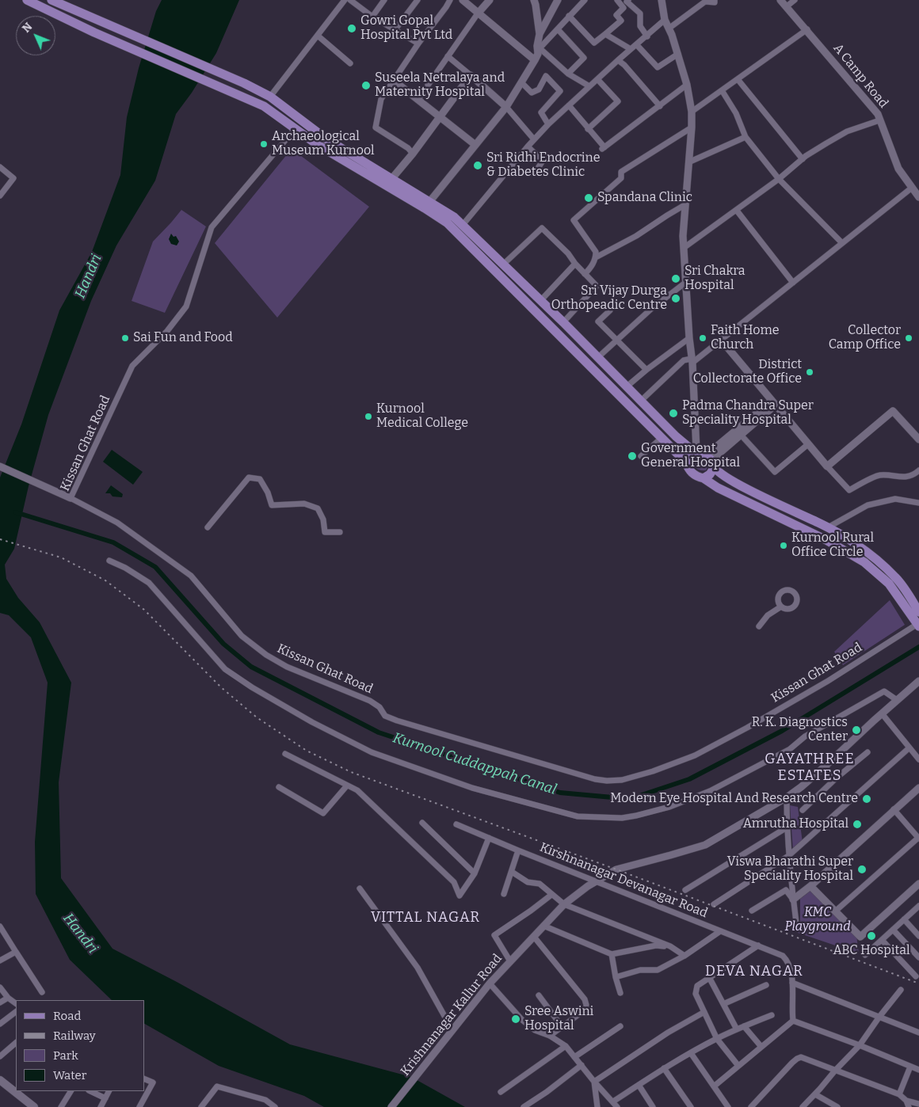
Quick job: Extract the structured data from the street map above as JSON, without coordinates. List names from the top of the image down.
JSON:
{
  "streets": {
    "street": [
      "A Camp Road",
      "Kissan Ghat Road",
      "Kirshnanagar Devanagar Road",
      "Krishnanagar Kallur Road"
    ]
  },
  "crossings": [
    ["Kirshnanagar Devanagar Road", "Krishnanagar Kallur Road"]
  ],
  "districts": ["GAYATHREE ESTATES", "VITTAL NAGAR", "DEVA NAGAR"],
  "water": ["Handri", "Kurnool Cuddappah Canal"],
  "parks": ["KMC Playground"],
  "places": [
    "Gowri Gopal Hospital Pvt Ltd",
    "Suseela Netralaya and Maternity Hospital",
    "Archaeological Museum Kurnool",
    "Sri Ridhi Endocrine & Diabetes Clinic",
    "Spandana Clinic",
    "Sri Chakra Hospital",
    "Sri Vijay Durga Orthopeadic Centre",
    "Sai Fun and Food",
    "Faith Home Church",
    "Collector Camp Office",
    "District Collectorate Office",
    "Padma Chandra Super Speciality Hospital",
    "Kurnool Medical College",
    "Government General Hospital",
    "Kurnool Rural Office Circle",
    "R. K. Diagnostics Center",
    "Modern Eye Hospital And Research Centre",
    "Amrutha Hospital",
    "Viswa Bharathi Super Speciality Hospital",
    "ABC Hospital",
    "Sree Aswini Hospital"
  ],
  "legend": [
    "Road",
    "Railway",
    "Park",
    "Water"
  ],
  "north": "top left"
}
